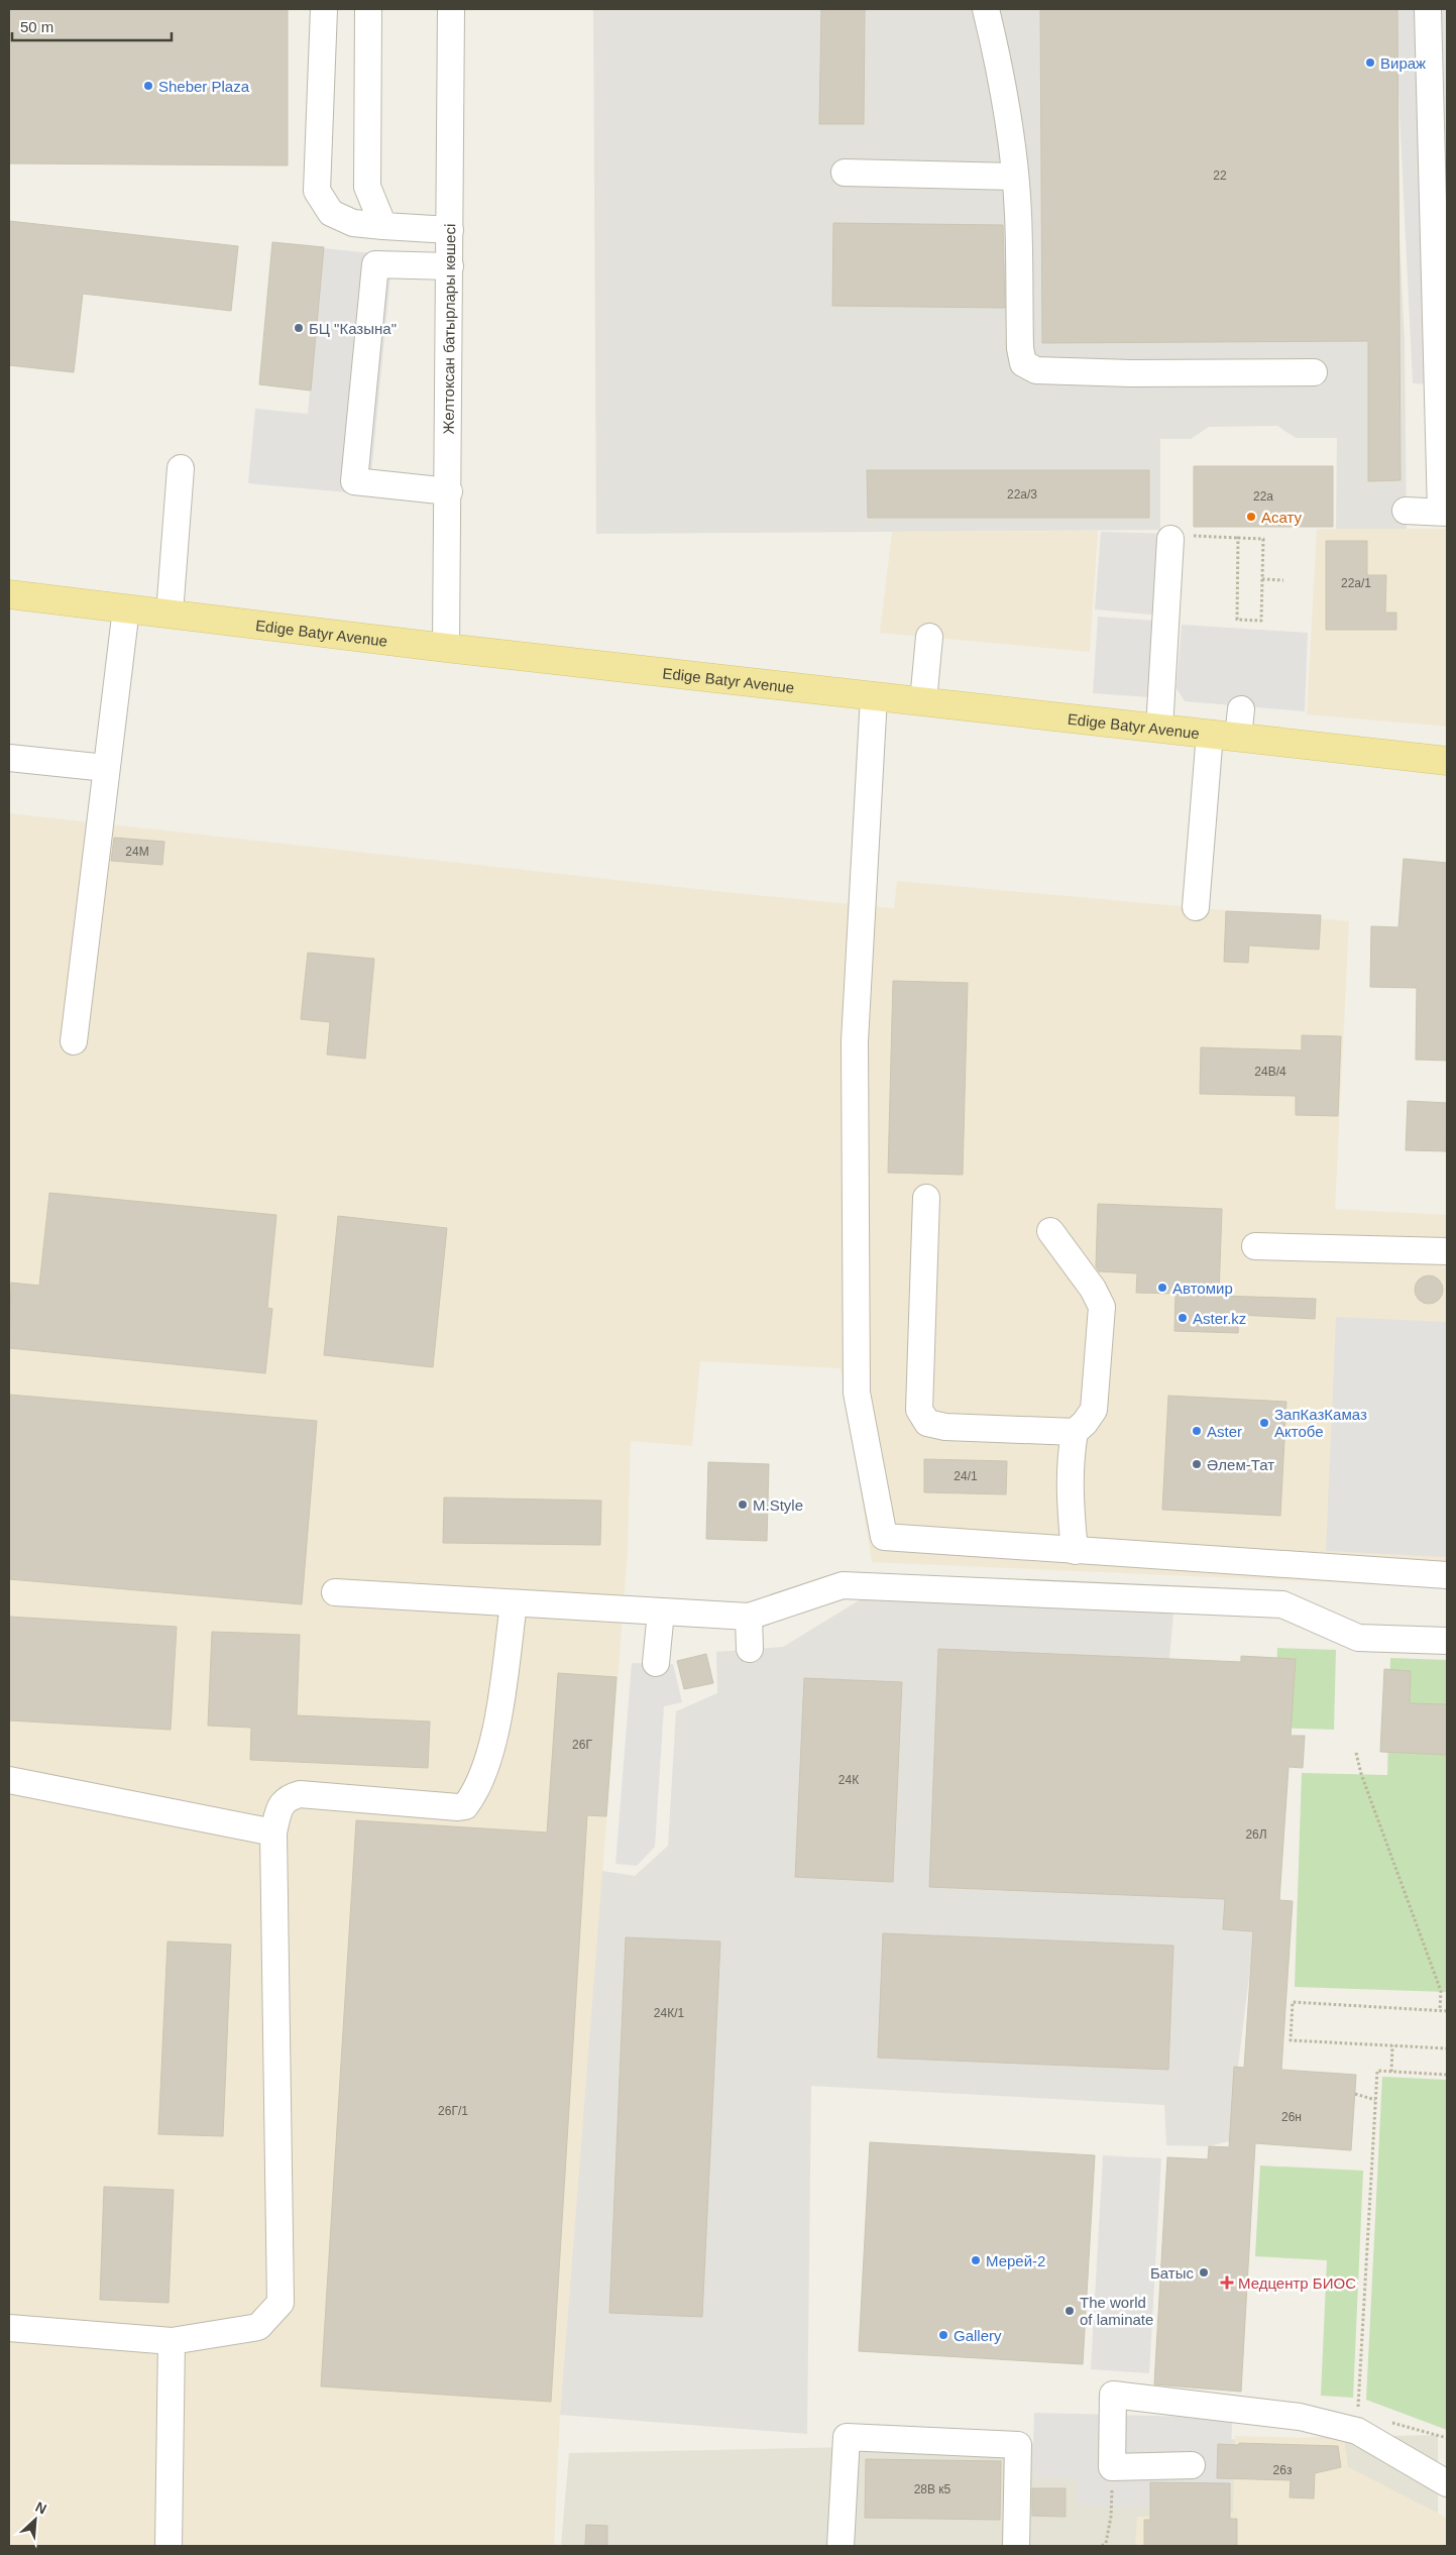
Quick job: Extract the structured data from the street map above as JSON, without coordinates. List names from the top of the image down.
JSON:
{
  "streets": {
    "main road": ["Edige Batyr Avenue"],
    "street": ["Желтоксан батырлары көшесі"]
  },
  "crossings": [
    ["Желтоксан батырлары көшесі", "Edige Batyr Avenue"]
  ],
  "places": {
    "other": [
      "Вираж",
      "Sheber Plaza",
      "БЦ \"Казына\"",
      "Асату",
      "Автомир",
      "Aster.kz",
      "ЗапКазКамаз Актобе",
      "Aster",
      "Әлем-Тат",
      "M.Style",
      "Мерей-2",
      "Батыс",
      "The world of laminate",
      "Gallery"
    ],
    "health": ["Медцентр БИОС"]
  },
  "house_numbers": [
    "22",
    "22а/3",
    "22а",
    "22а/1",
    "24М",
    "24В/4",
    "24/1",
    "26Г",
    "24К",
    "26Л",
    "24К/1",
    "26Г/1",
    "26н",
    "26з",
    "28В к5"
  ],
  "scale_bar": "50 m",
  "north": "top right"
}
